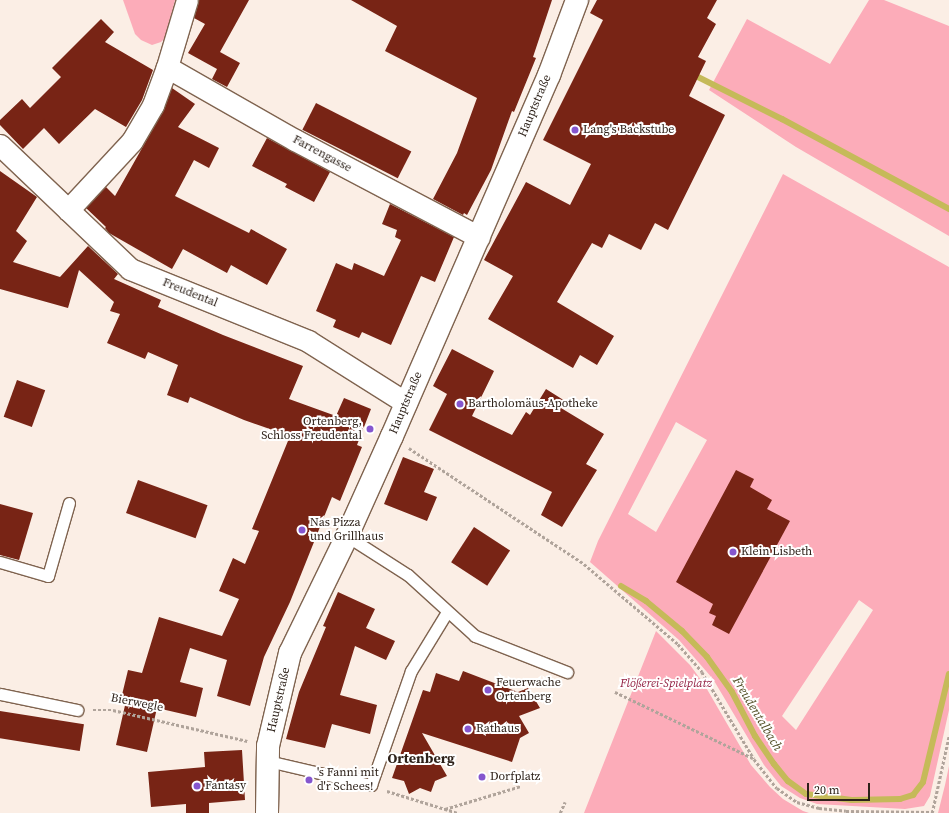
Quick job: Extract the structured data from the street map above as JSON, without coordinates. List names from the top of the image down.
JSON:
{
  "streets": {
    "street": ["Hauptstraße", "Farrengasse", "Freudental"],
    "path": ["Bierwegle"]
  },
  "crossings": [
    ["Hauptstraße", "Farrengasse"],
    ["Hauptstraße", "Freudental"],
    ["Hauptstraße", "Bierwegle"]
  ],
  "districts": ["Ortenberg"],
  "water": ["Freudentalbach"],
  "parks": ["Flößerei-Spielplatz"],
  "places": [
    "Lang's Backstube",
    "Bartholomäus-Apotheke",
    "Ortenberg, Schloss Freudental",
    "Nas Pizza und Grillhaus",
    "Klein Lisbeth",
    "Feuerwache Ortenberg",
    "Rathaus",
    "Dorfplatz",
    "'s Fanni mit d'r Schees!",
    "Fantasy"
  ],
  "scale_bar": "20 m"
}
